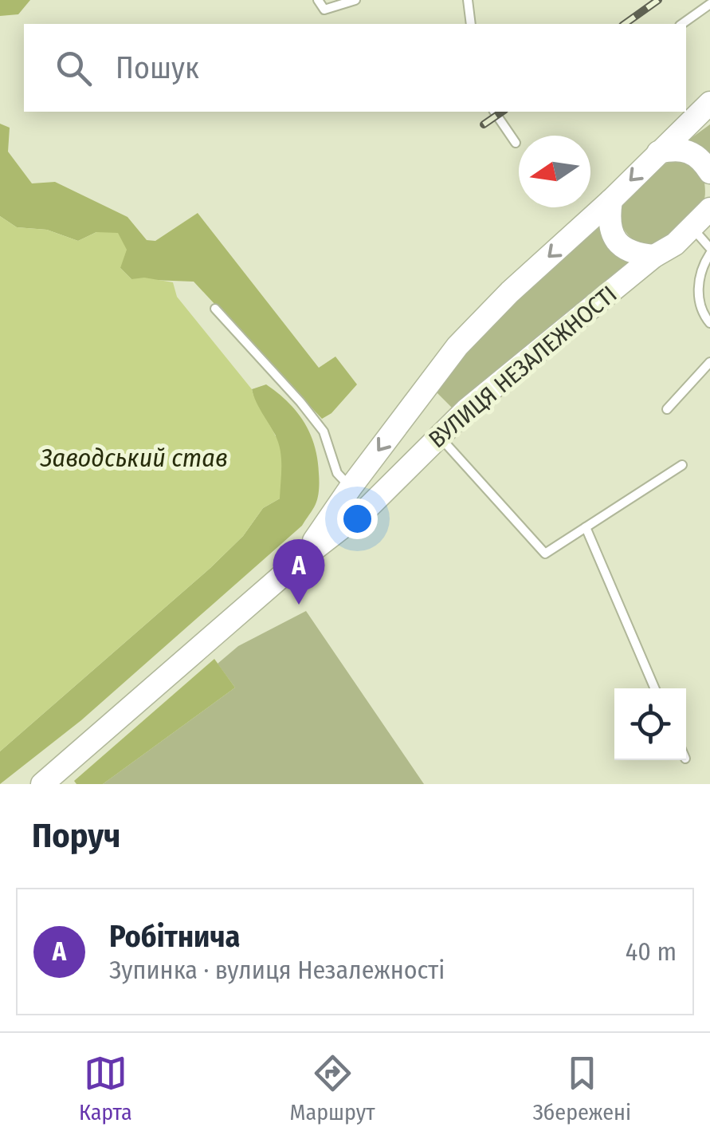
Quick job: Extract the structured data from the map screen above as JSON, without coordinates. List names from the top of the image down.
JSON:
{
  "streets": {
    "main road": ["ВУЛИЦЯ НЕЗАЛЕЖНОСТІ"]
  },
  "water": ["Заводський став"],
  "north": "left",
  "page": {
    "search": "Пошук",
    "pins": "A",
    "heading": "Поруч",
    "list": [
      {
        "mark": "A",
        "name": "Робітнича",
        "note": "Зупинка · вулиця Незалежності",
        "value": "40 m"
      }
    ],
    "nav": ["Карта", "Маршрут", "Збережені"]
  }
}
